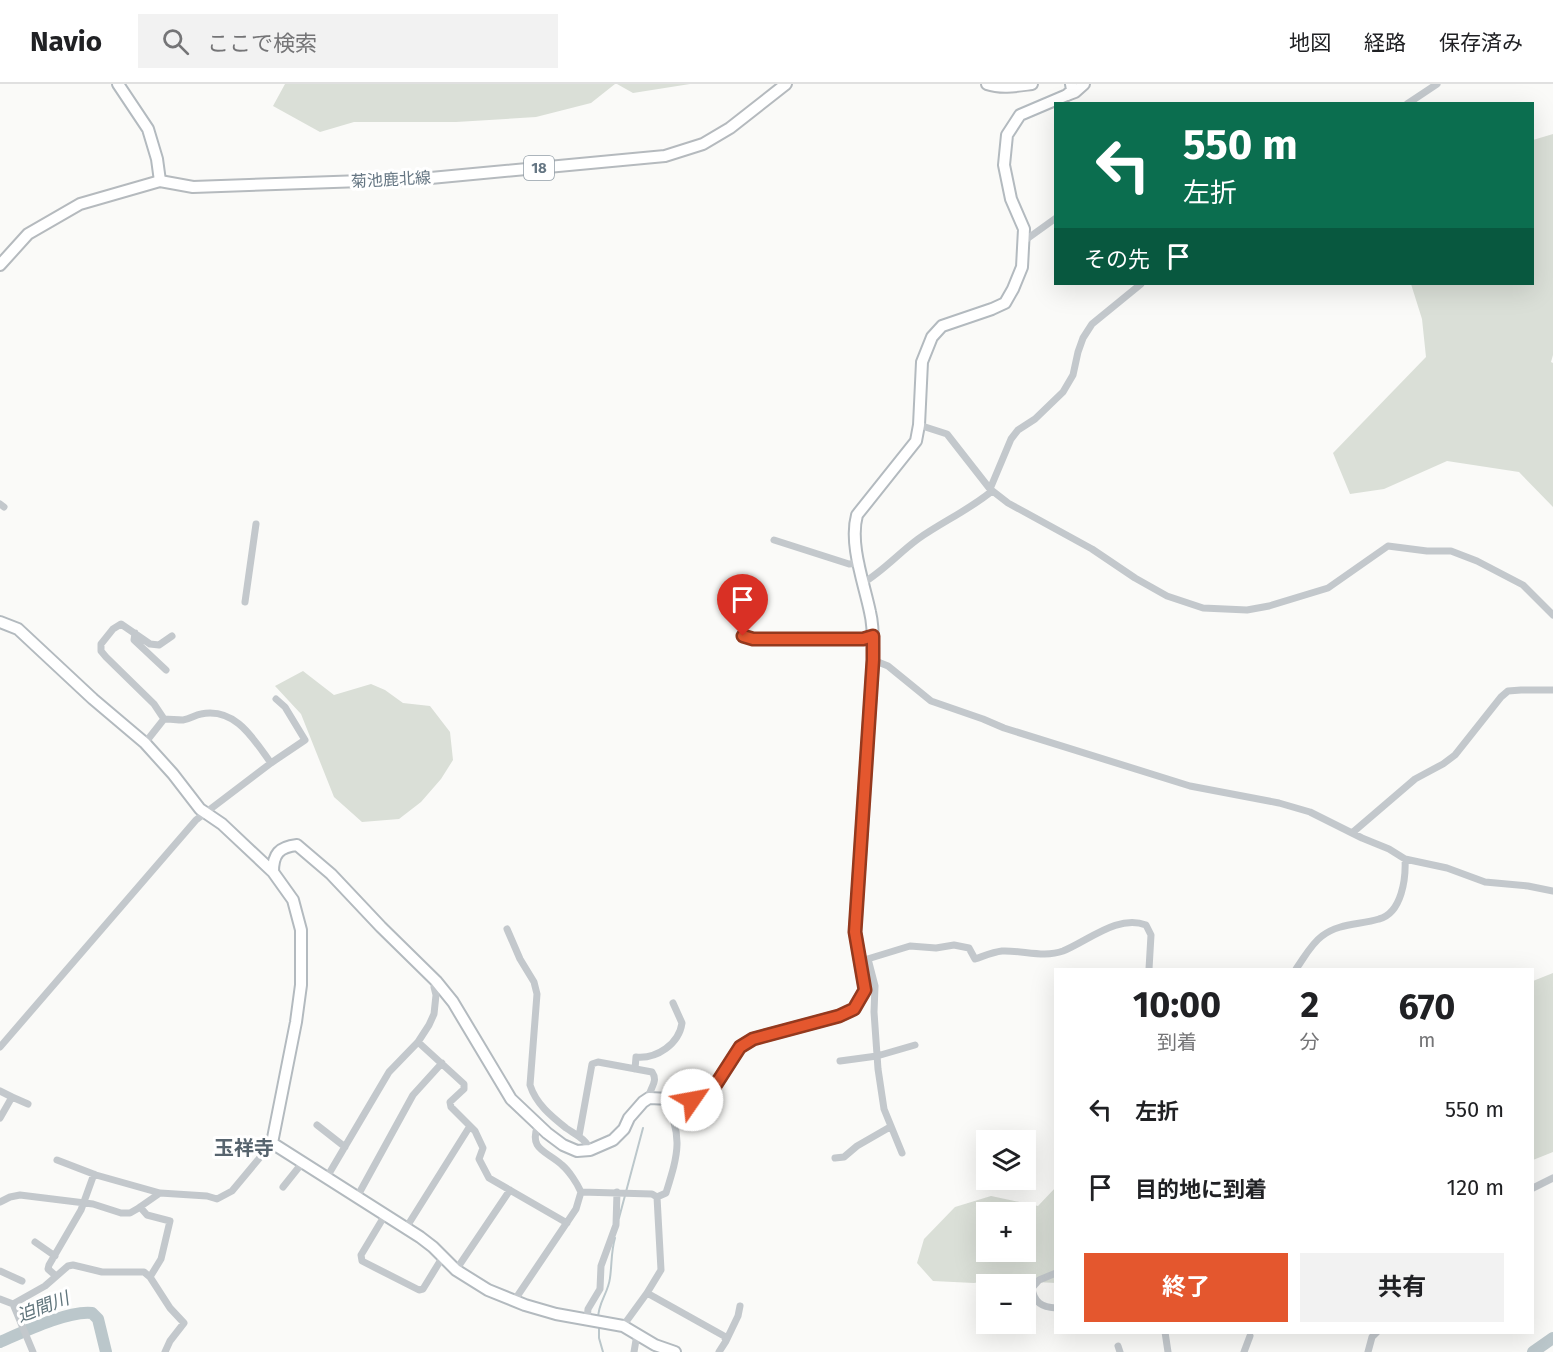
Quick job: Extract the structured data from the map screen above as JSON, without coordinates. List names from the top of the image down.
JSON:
{
  "streets": {
    "street": ["18", "菊池鹿北線"]
  },
  "districts": ["玉祥寺"],
  "water": ["迫間川"],
  "page": {
    "header": "Navio",
    "search": "ここで検索",
    "nav": ["地図", "経路", "保存済み"],
    "turn": ["550 m", "左折"],
    "then": "その先",
    "eta": [
      "10:00",
      "到着",
      "2",
      "分",
      "670",
      "m"
    ],
    "list": [
      {
        "name": "左折",
        "value": "550 m"
      },
      {
        "name": "目的地に到着",
        "value": "120 m"
      }
    ],
    "map_buttons": ["+", "−"],
    "buttons": ["終了", "共有"]
  }
}
